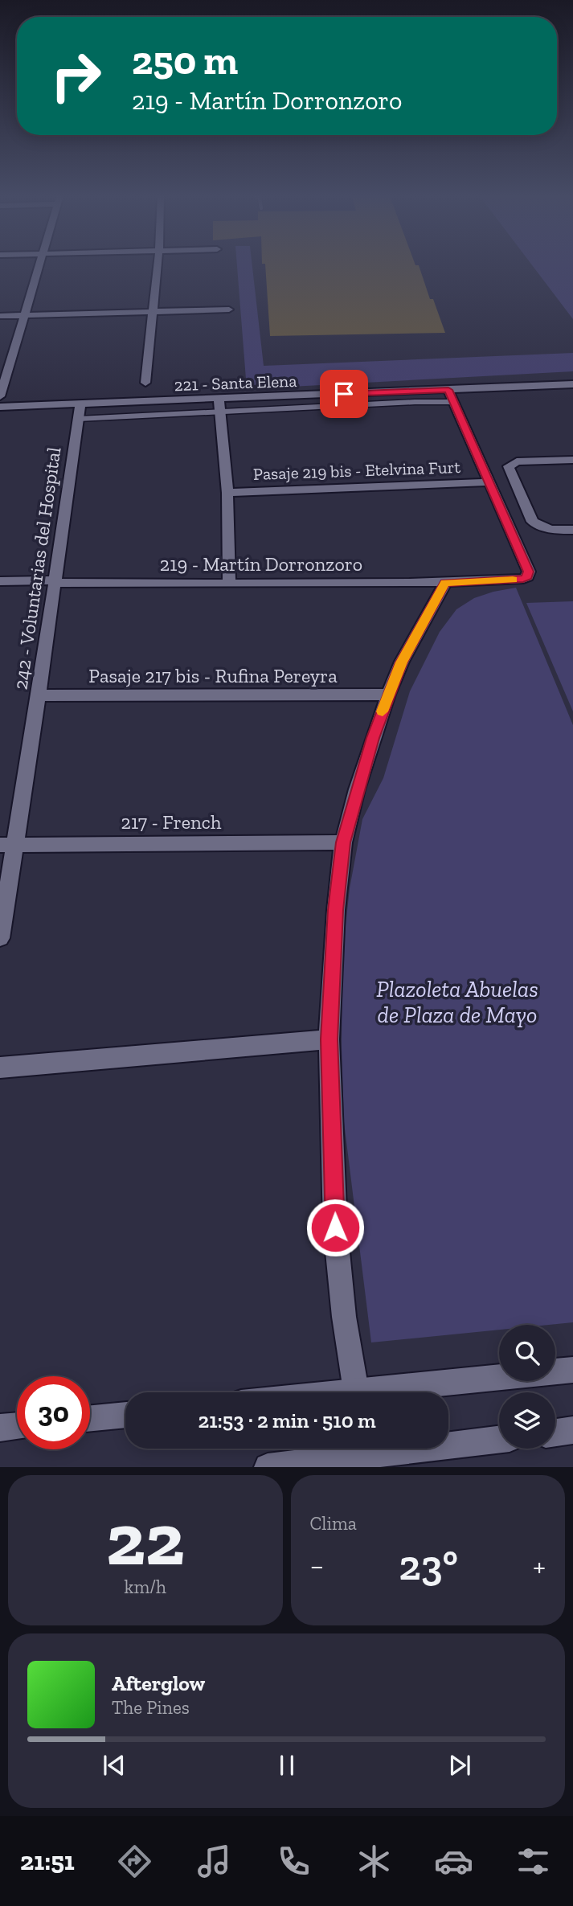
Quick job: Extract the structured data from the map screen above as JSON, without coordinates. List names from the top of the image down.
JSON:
{
  "streets": {
    "street": [
      "221 - Santa Elena",
      "Pasaje 219 bis - Etelvina Furt",
      "219 - Martín Dorronzoro",
      "242 - Voluntarias del Hospital",
      "Pasaje 217 bis - Rufina Pereyra",
      "217 - French"
    ]
  },
  "crossings": [
    ["221 - Santa Elena", "242 - Voluntarias del Hospital"],
    ["Pasaje 219 bis - Etelvina Furt", "219 - Martín Dorronzoro"],
    ["219 - Martín Dorronzoro", "242 - Voluntarias del Hospital"],
    ["242 - Voluntarias del Hospital", "Pasaje 217 bis - Rufina Pereyra"],
    ["242 - Voluntarias del Hospital", "217 - French"]
  ],
  "parks": ["Plazoleta Abuelas de Plaza de Mayo"],
  "page": {
    "turn": ["250 m", "219 - Martín Dorronzoro"],
    "limit": "30",
    "trip": "21:53 · 2 min · 510 m",
    "tile": [
      ["22", "km/h"],
      "Clima"
    ],
    "heat": ["−", "23°", "+"],
    "song": ["Afterglow", "The Pines"],
    "tabs": "21:51"
  }
}
